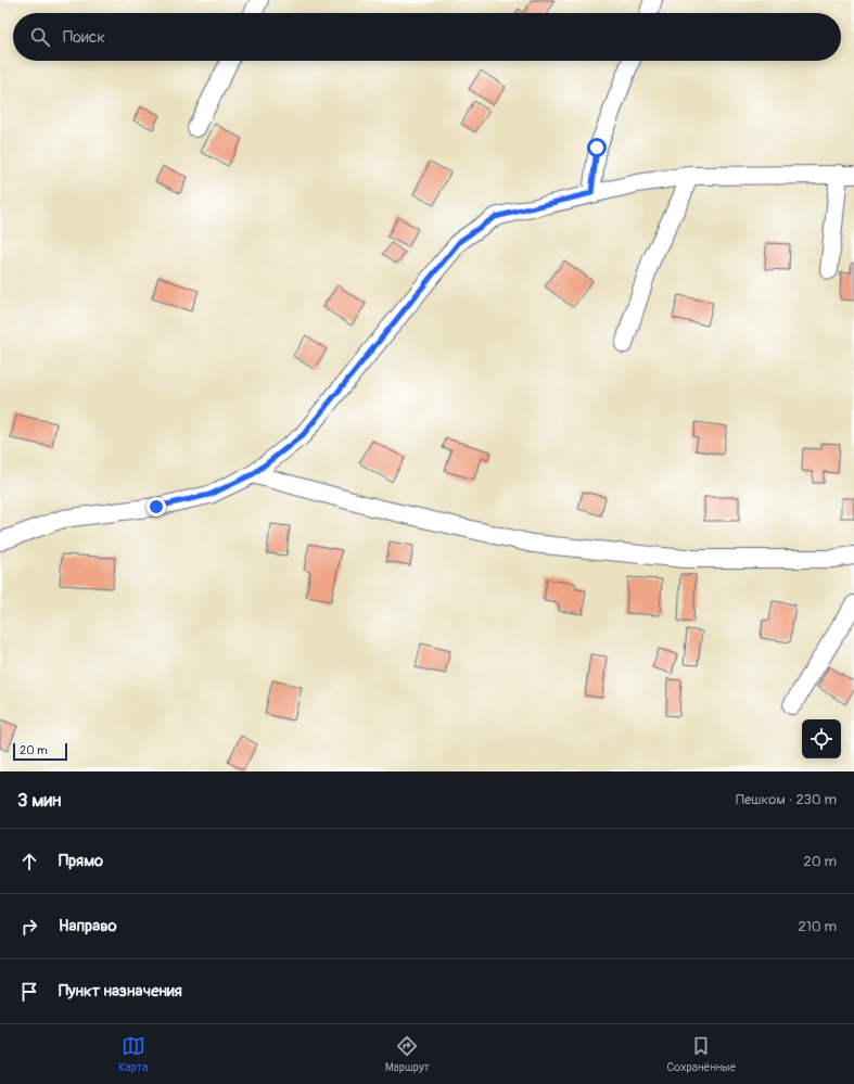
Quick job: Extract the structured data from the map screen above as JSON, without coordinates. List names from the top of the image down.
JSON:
{
  "scale_bar": "20 m",
  "page": {
    "search": "Поиск",
    "scale": "20 m",
    "heading": ["3 мин", "Пешком · 230 m"],
    "list": [
      ["Прямо", "20 m"],
      ["Направо", "210 m"],
      "Пункт назначения"
    ],
    "nav": ["Карта", "Маршрут", "Сохранённые"]
  }
}
